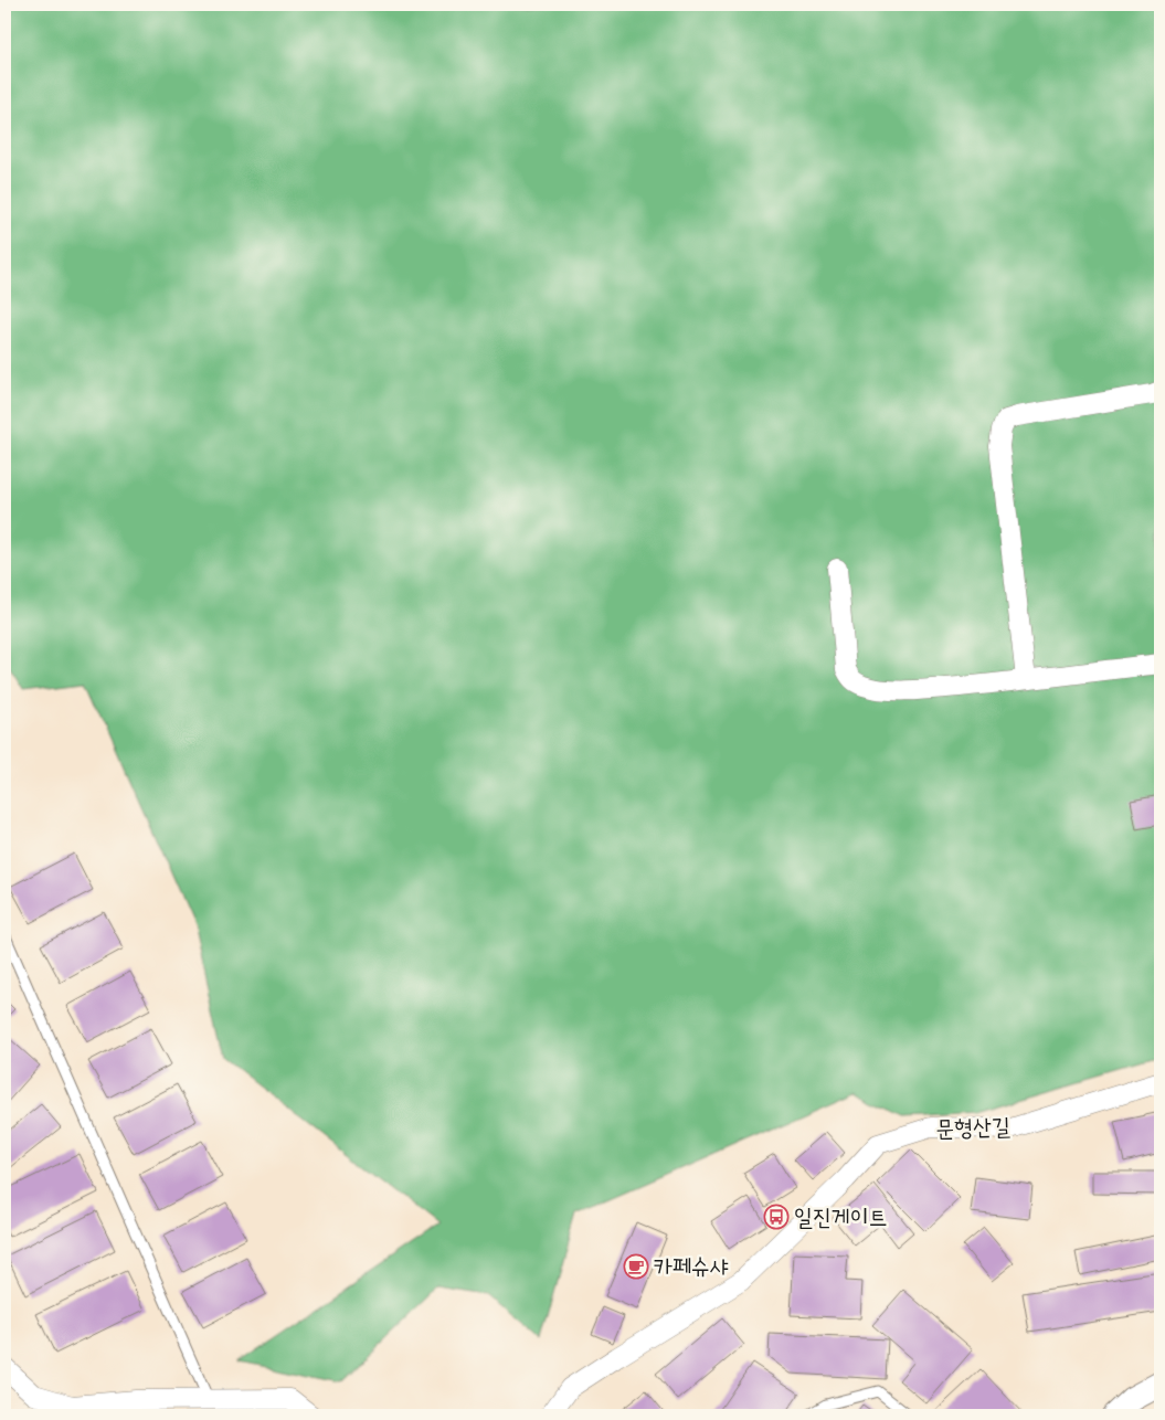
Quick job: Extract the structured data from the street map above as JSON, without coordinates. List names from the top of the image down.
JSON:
{
  "streets": {
    "street": ["문형산길"]
  },
  "places": {
    "bus stop": ["일진게이트"],
    "cafe": ["카페슈샤"]
  }
}
